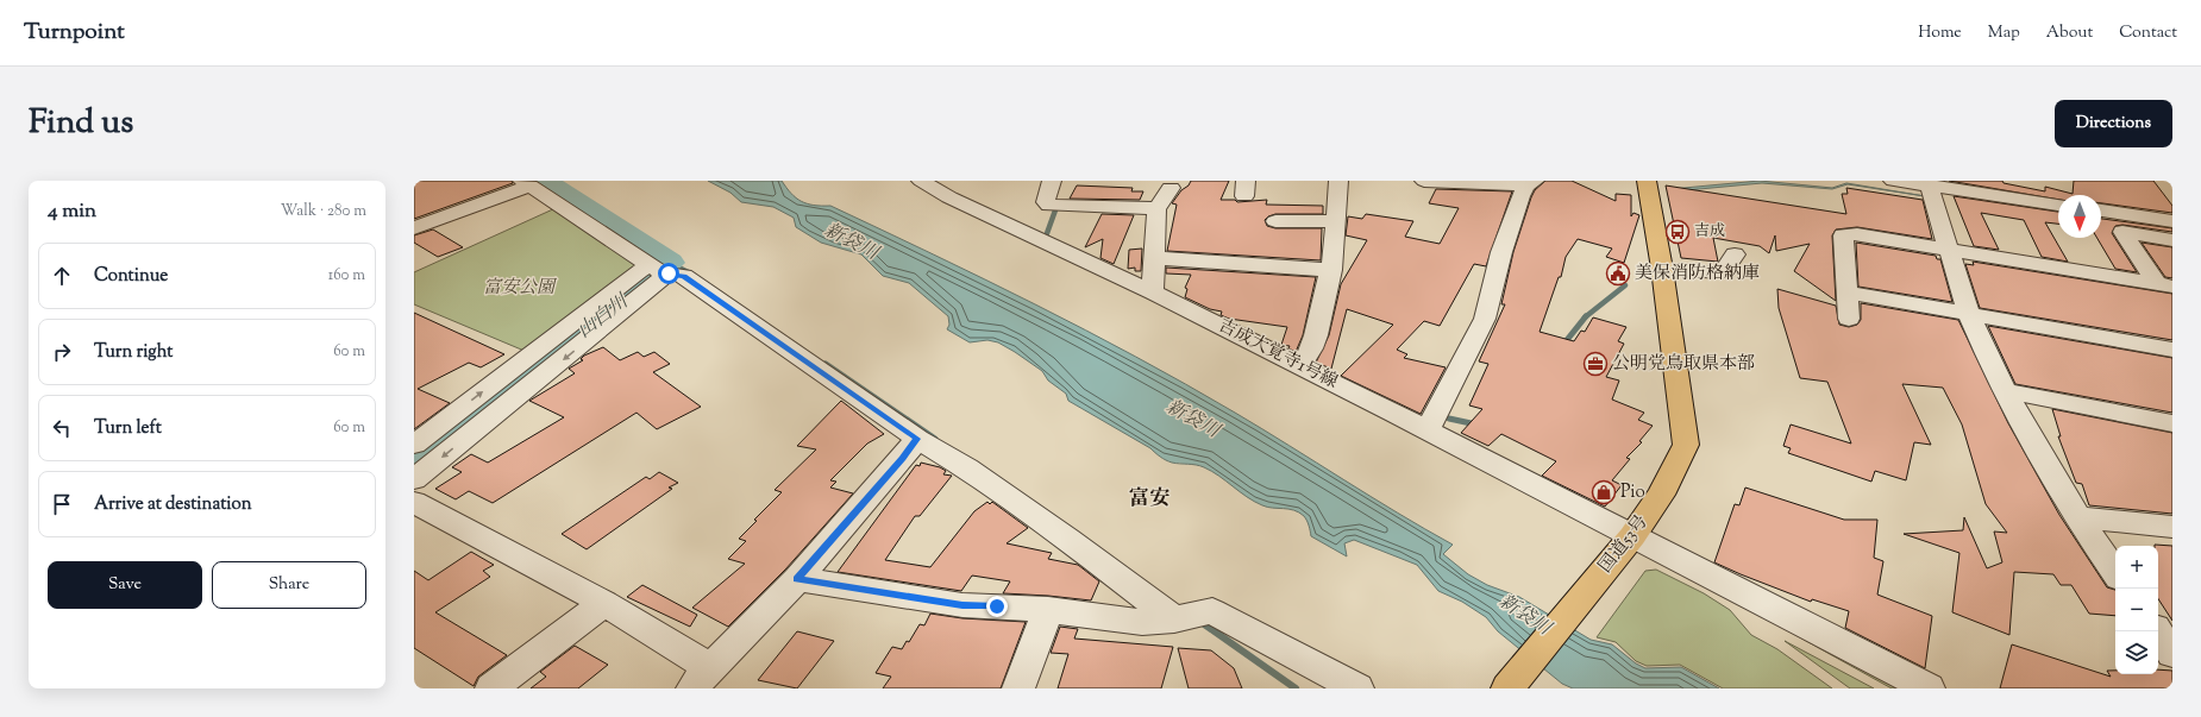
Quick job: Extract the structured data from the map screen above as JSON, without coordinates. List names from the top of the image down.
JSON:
{
  "streets": {
    "highway": ["国道53号"],
    "street": ["吉成大覚寺1号線"]
  },
  "crossings": [
    ["吉成大覚寺1号線", "国道53号"]
  ],
  "districts": ["富安"],
  "water": ["新袋川", "山白川"],
  "parks": ["富安公園"],
  "places": {
    "bus stop": ["吉成"],
    "public building": ["美保消防格納庫"],
    "office": ["公明党鳥取県本部"],
    "shop": ["Pio"]
  },
  "north": "bottom",
  "page": {
    "header": "Turnpoint",
    "nav": [
      "Home",
      "Map",
      "About",
      "Contact"
    ],
    "title": "Find us",
    "buttons": [
      "Directions",
      ["Save", "Share"]
    ],
    "heading": ["4 min", "Walk · 280 m"],
    "list": [
      ["Continue", "160 m"],
      ["Turn right", "60 m"],
      ["Turn left", "60 m"],
      "Arrive at destination"
    ],
    "map_buttons": ["+", "−"]
  }
}
